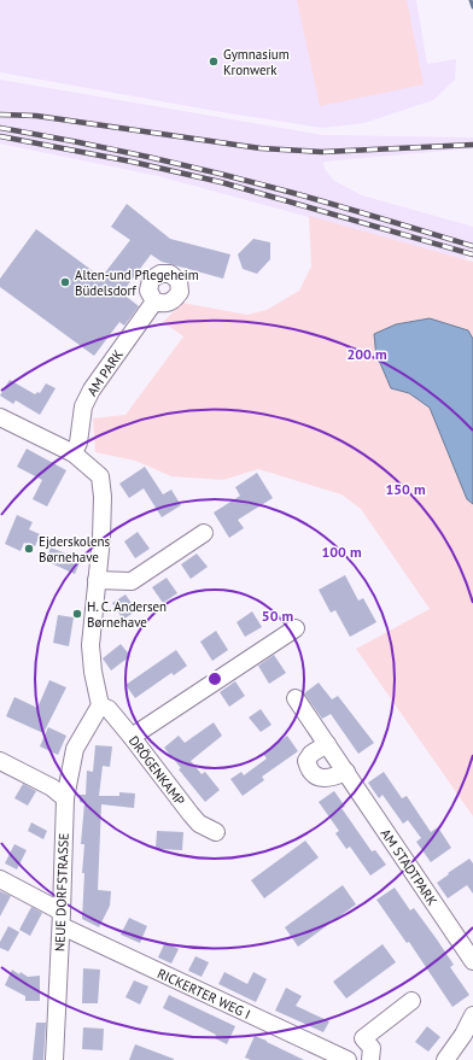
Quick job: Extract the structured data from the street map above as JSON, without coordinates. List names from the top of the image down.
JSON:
{
  "streets": {
    "street": [
      "AM PARK",
      "DRÖGENKAMP",
      "AM STADTPARK",
      "NEUE DORFSTRASSE",
      "RICKERTER WEG I"
    ]
  },
  "crossings": [
    ["DRÖGENKAMP", "NEUE DORFSTRASSE"],
    ["NEUE DORFSTRASSE", "RICKERTER WEG I"]
  ],
  "places": [
    "Gymnasium Kronwerk",
    "Alten-und Pflegeheim Büdelsdorf",
    "Ejderskolens Børnehave",
    "H. C. Andersen Børnehave"
  ],
  "rings": [
    "200 m",
    "150 m",
    "100 m",
    "50 m"
  ]
}
